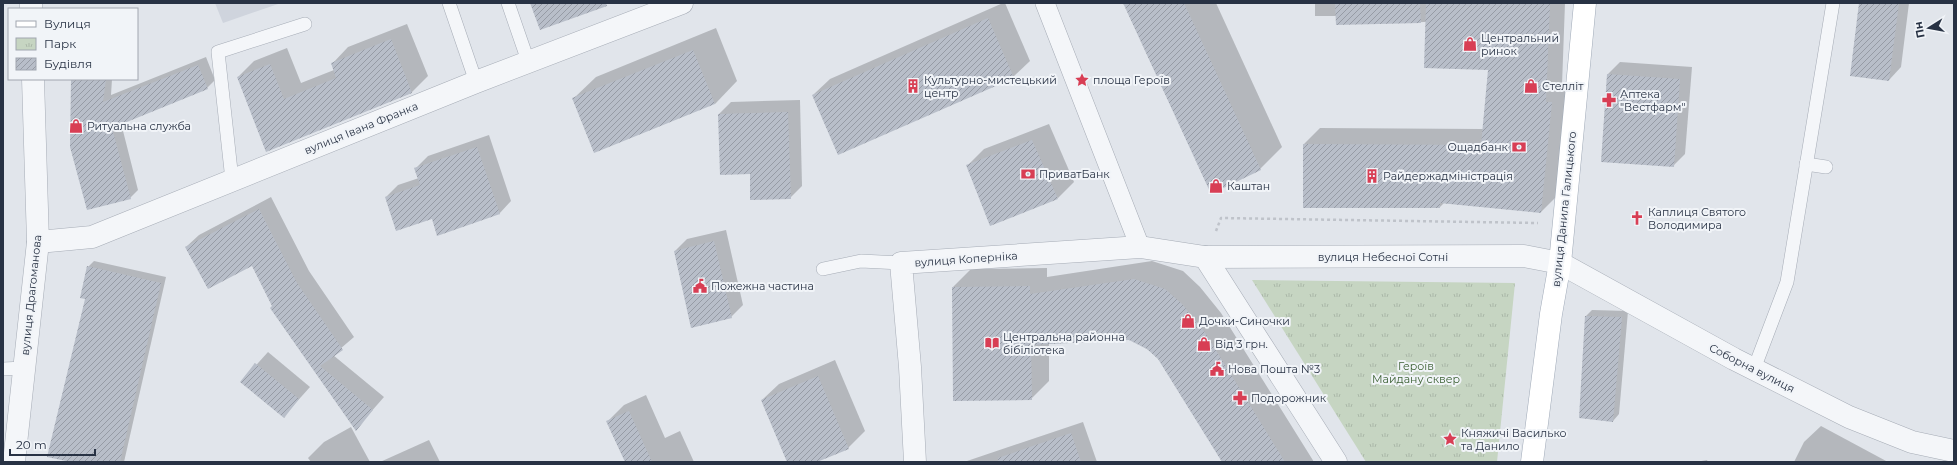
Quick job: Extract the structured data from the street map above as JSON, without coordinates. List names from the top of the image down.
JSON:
{
  "streets": {
    "main road": ["вулиця Данила Галицького"],
    "street": [
      "вулиця Івана Франка",
      "вулиця Небесної Сотні",
      "вулиця Коперніка",
      "вулиця Драгоманова",
      "Соборна вулиця"
    ]
  },
  "crossings": [
    ["вулиця Івана Франка", "вулиця Драгоманова"],
    ["вулиця Данила Галицького", "вулиця Небесної Сотні"],
    ["вулиця Данила Галицького", "Соборна вулиця"],
    ["вулиця Небесної Сотні", "вулиця Коперніка"],
    ["вулиця Небесної Сотні", "Соборна вулиця"]
  ],
  "parks": ["Героїв Майдану сквер"],
  "places": {
    "shop": [
      "Центральний ринок",
      "Стелліт",
      "Ритуальна служба",
      "Каштан",
      "Дочки-Синочки",
      "Від 3 грн."
    ],
    "place": ["площа Героїв", "Княжичі Василько та Данило"],
    "building": ["Культурно-мистецький центр", "Райдержадміністрація"],
    "pharmacy": ["Аптека \"Вестфарм\"", "Подорожник"],
    "bank": ["Ощадбанк", "ПриватБанк"],
    "church": ["Каплиця Святого Володимира"],
    "public building": ["Пожежна частина", "Нова Пошта №3"],
    "library": ["Центральна районна бібіліотека"]
  },
  "legend": ["Вулиця", "Парк", "Будівля"],
  "scale_bar": "20 m",
  "north": "left"
}
